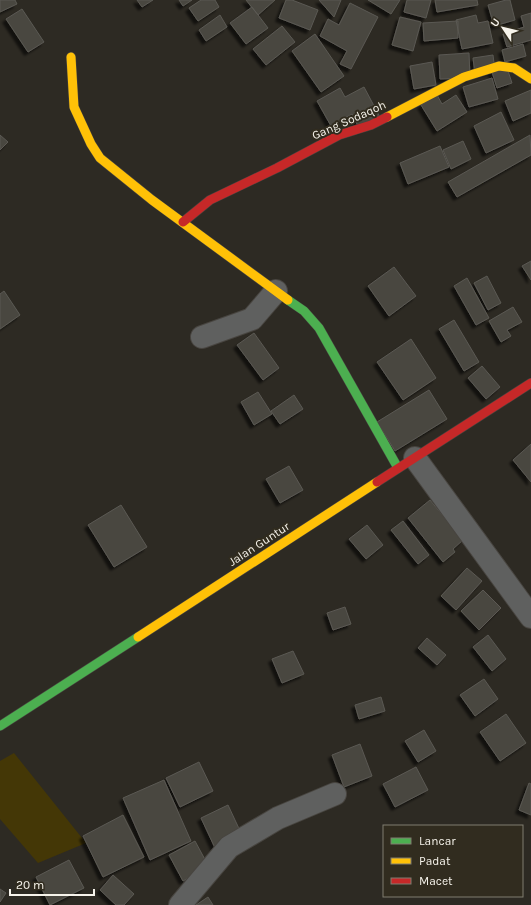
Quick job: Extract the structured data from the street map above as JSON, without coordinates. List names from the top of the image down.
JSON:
{
  "streets": {
    "street": ["Gang Sodaqoh", "Jalan Guntur"]
  },
  "legend": ["Lancar", "Padat", "Macet"],
  "scale_bar": "20 m",
  "north": "top left"
}
